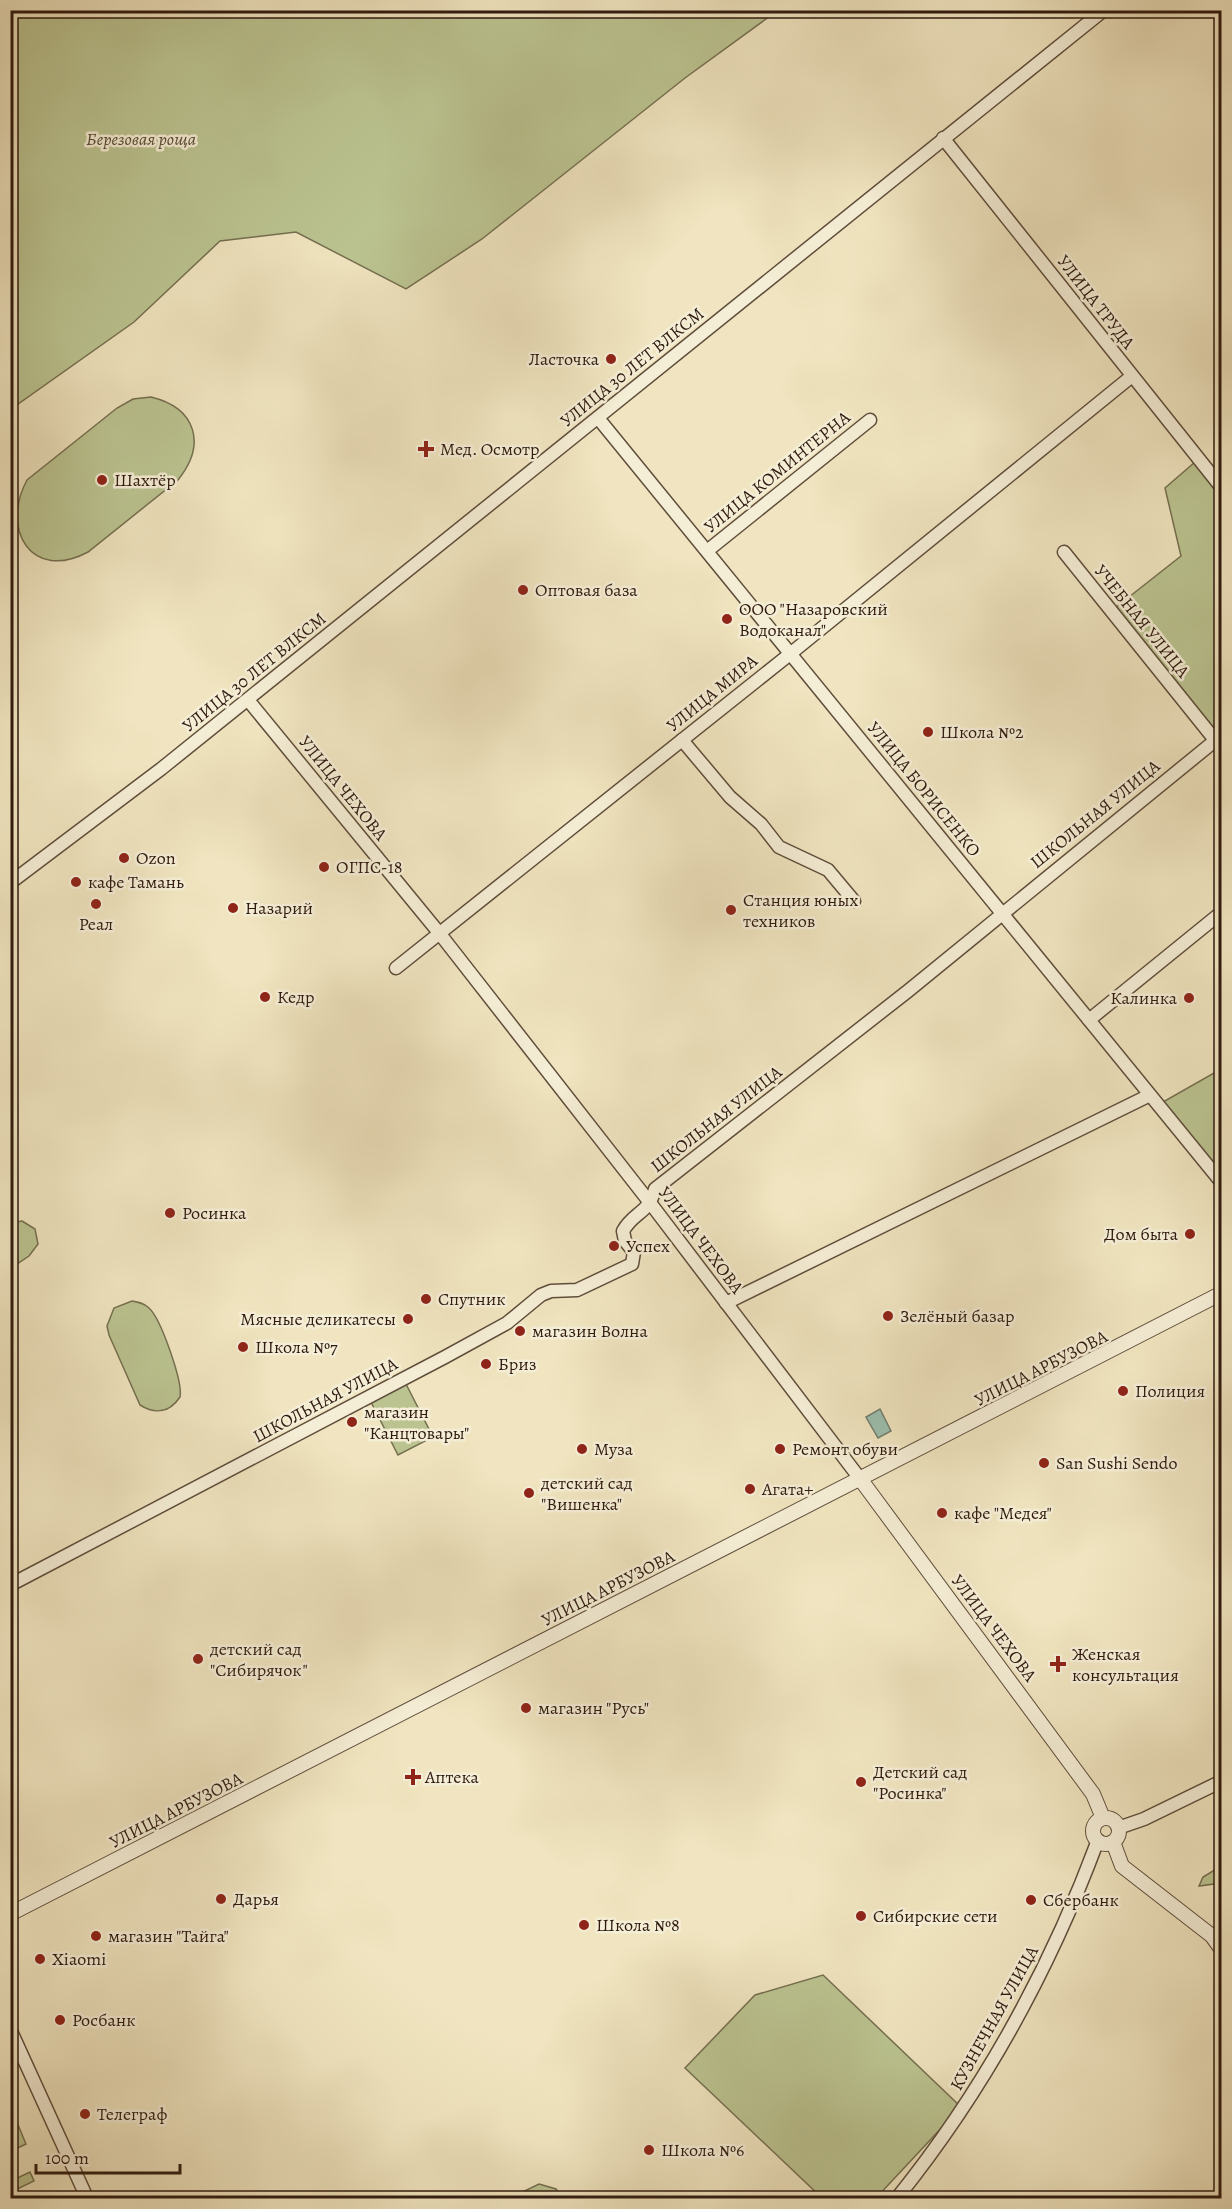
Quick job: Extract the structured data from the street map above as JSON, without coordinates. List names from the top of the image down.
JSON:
{
  "streets": {
    "street": [
      "УЛИЦА ТРУДА",
      "УЛИЦА 30 ЛЕТ ВЛКСМ",
      "УЛИЦА КОМИНТЕРНА",
      "УЧЕБНАЯ УЛИЦА",
      "УЛИЦА МИРА",
      "УЛИЦА ЧЕХОВА",
      "УЛИЦА БОРИСЕНКО",
      "ШКОЛЬНАЯ УЛИЦА",
      "УЛИЦА АРБУЗОВА",
      "КУЗНЕЧНАЯ УЛИЦА"
    ]
  },
  "crossings": [
    ["УЛИЦА ТРУДА", "УЛИЦА 30 ЛЕТ ВЛКСМ"],
    ["УЛИЦА ТРУДА", "УЛИЦА МИРА"],
    ["УЛИЦА 30 ЛЕТ ВЛКСМ", "УЛИЦА ЧЕХОВА"],
    ["УЛИЦА 30 ЛЕТ ВЛКСМ", "УЛИЦА БОРИСЕНКО"],
    ["УЛИЦА КОМИНТЕРНА", "УЛИЦА БОРИСЕНКО"],
    ["УЧЕБНАЯ УЛИЦА", "ШКОЛЬНАЯ УЛИЦА"],
    ["УЛИЦА МИРА", "УЛИЦА ЧЕХОВА"],
    ["УЛИЦА МИРА", "УЛИЦА БОРИСЕНКО"],
    ["УЛИЦА ЧЕХОВА", "ШКОЛЬНАЯ УЛИЦА"],
    ["УЛИЦА ЧЕХОВА", "УЛИЦА АРБУЗОВА"],
    ["УЛИЦА ЧЕХОВА", "КУЗНЕЧНАЯ УЛИЦА"],
    ["УЛИЦА БОРИСЕНКО", "ШКОЛЬНАЯ УЛИЦА"]
  ],
  "parks": ["Березовая роща"],
  "places": {
    "other": [
      "Ласточка",
      "Шахтёр",
      "Оптовая база",
      "ООО \"Назаровский Водоканал\"",
      "Школа №2",
      "Ozon",
      "ОГПС-18",
      "кафе Тамань",
      "Реал",
      "Назарий",
      "Станция юных техников",
      "Кедр",
      "Калинка",
      "Росинка",
      "Дом быта",
      "Успех",
      "Спутник",
      "Зелёный базар",
      "Мясные деликатесы",
      "магазин Волна",
      "Школа №7",
      "Бриз",
      "Полиция",
      "магазин \"Канцтовары\"",
      "Муза",
      "Ремонт обуви",
      "San Sushi Sendo",
      "Агата+",
      "детский сад \"Вишенка\"",
      "кафе \"Медея\"",
      "детский сад \"Сибирячок\"",
      "магазин \"Русь\"",
      "Детский сад \"Росинка\"",
      "Дарья",
      "Сбербанк",
      "Сибирские сети",
      "Школа №8",
      "магазин \"Тайга\"",
      "Xiaomi",
      "Росбанк",
      "Телеграф",
      "Школа №6"
    ],
    "health": ["Мед. Осмотр", "Женская консультация", "Аптека"]
  },
  "scale_bar": "100 m"
}
